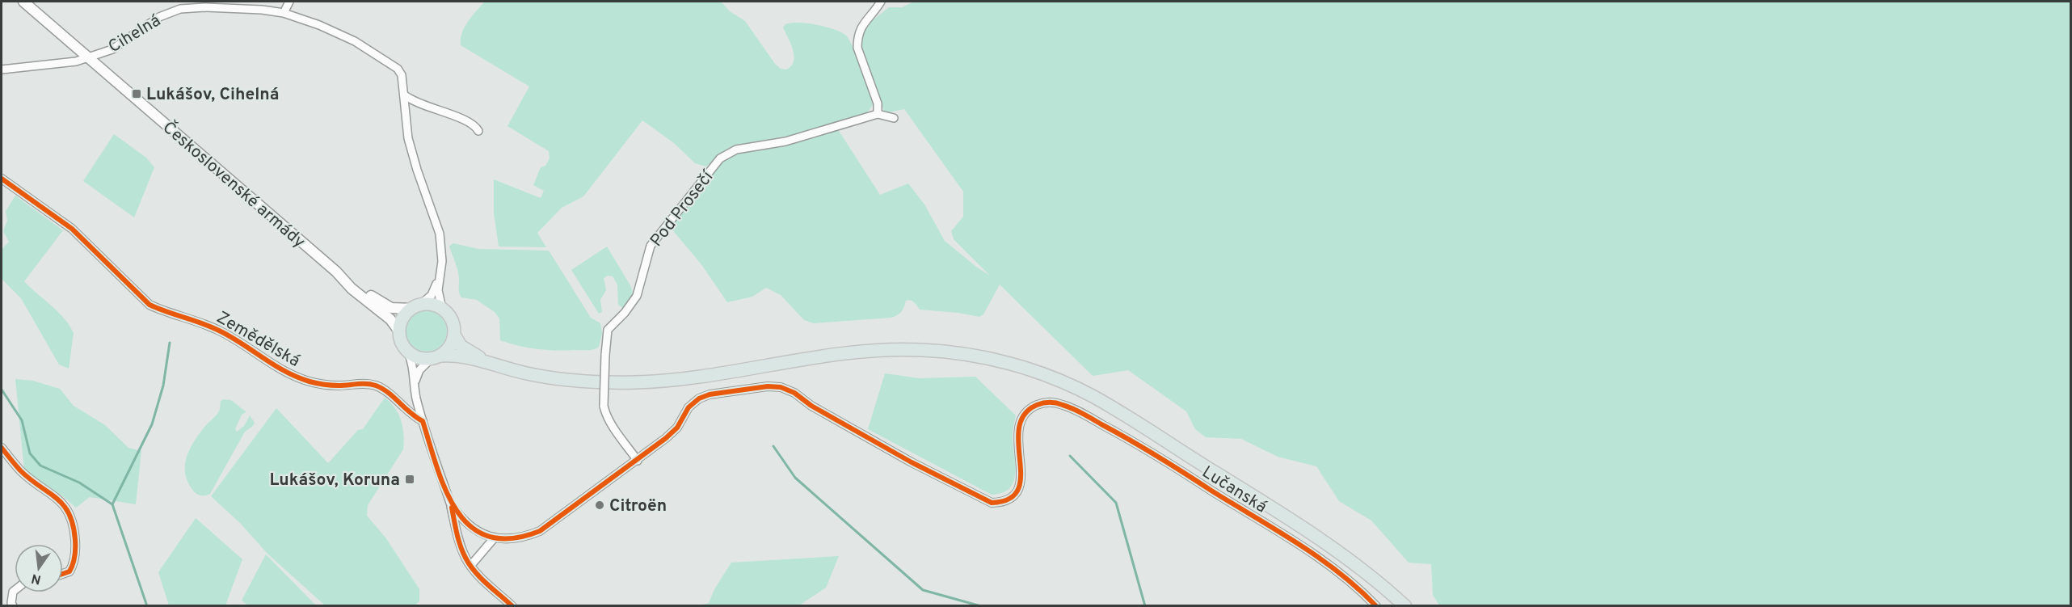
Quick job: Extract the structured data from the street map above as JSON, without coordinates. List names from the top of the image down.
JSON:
{
  "streets": {
    "main road": ["Československé armády"],
    "street": [
      "Cihelná",
      "Pod Prosečí",
      "Zemědělská",
      "Lučanská"
    ]
  },
  "crossings": [
    ["Cihelná", "Československé armády"],
    ["Československé armády", "Pod Prosečí"],
    ["Československé armády", "Zemědělská"],
    ["Československé armády", "Lučanská"]
  ],
  "places": {
    "transit": ["Lukášov, Cihelná", "Lukášov, Koruna"],
    "other": ["Citroën"]
  },
  "north": "bottom"
}
